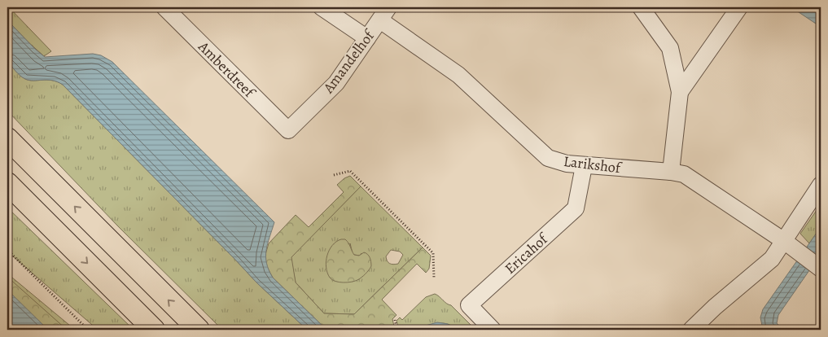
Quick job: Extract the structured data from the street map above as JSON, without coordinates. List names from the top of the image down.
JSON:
{
  "streets": {
    "street": [
      "Amandelhof",
      "Amberdreef",
      "Larikshof",
      "Ericahof"
    ]
  },
  "crossings": [
    ["Amandelhof", "Amberdreef"],
    ["Amandelhof", "Larikshof"],
    ["Larikshof", "Ericahof"]
  ]
}
